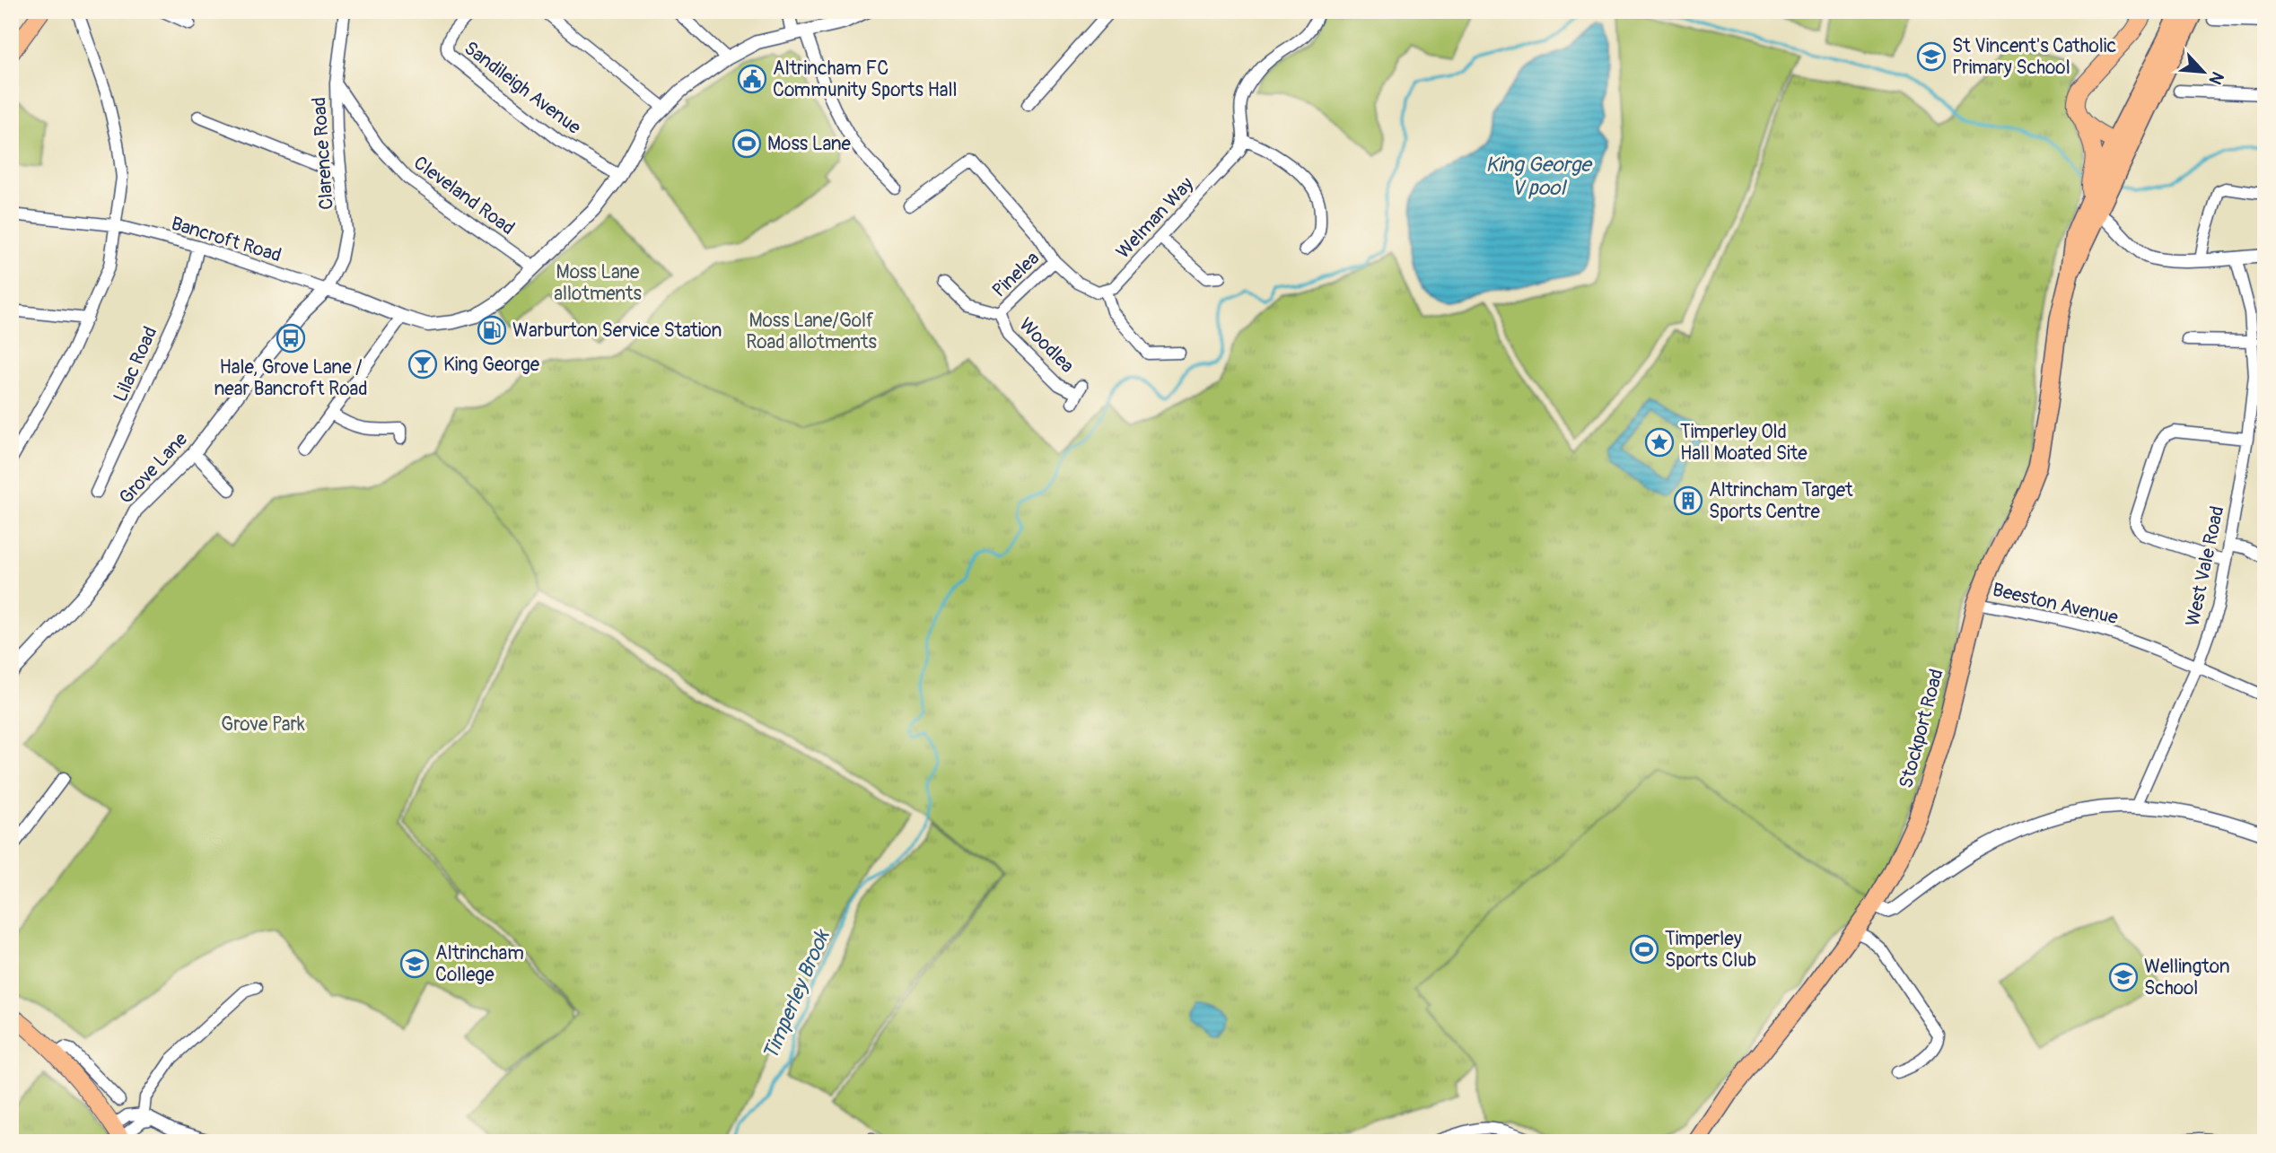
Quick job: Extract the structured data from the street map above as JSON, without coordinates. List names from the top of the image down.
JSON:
{
  "streets": {
    "highway": ["Stockport Road"],
    "street": [
      "Sandileigh Avenue",
      "Clarence Road",
      "Cleveland Road",
      "Welman Way",
      "Bancroft Road",
      "Pinelea",
      "Woodlea",
      "Lilac Road",
      "Grove Lane",
      "West Vale Road",
      "Beeston Avenue"
    ]
  },
  "crossings": [
    ["Clarence Road", "Cleveland Road"],
    ["Clarence Road", "Bancroft Road"],
    ["Clarence Road", "Grove Lane"],
    ["Bancroft Road", "Lilac Road"],
    ["Bancroft Road", "Grove Lane"],
    ["Pinelea", "Woodlea"],
    ["West Vale Road", "Beeston Avenue"],
    ["Beeston Avenue", "Stockport Road"]
  ],
  "water": ["King George V pool", "Timperley Brook"],
  "parks": ["Moss Lane allotments", "Moss Lane/Golf Road allotments", "Grove Park"],
  "places": {
    "school or university": ["St Vincent's Catholic Primary School", "Altrincham College", "Wellington School"],
    "public building": ["Altrincham FC Community Sports Hall"],
    "sports": ["Moss Lane", "Timperley Sports Club"],
    "fuel station": ["Warburton Service Station"],
    "bus stop": ["Hale, Grove Lane / near Bancroft Road"],
    "bar": ["King George"],
    "place": ["Timperley Old Hall Moated Site"],
    "building": ["Altrincham Target Sports Centre"]
  },
  "north": "bottom right"
}
